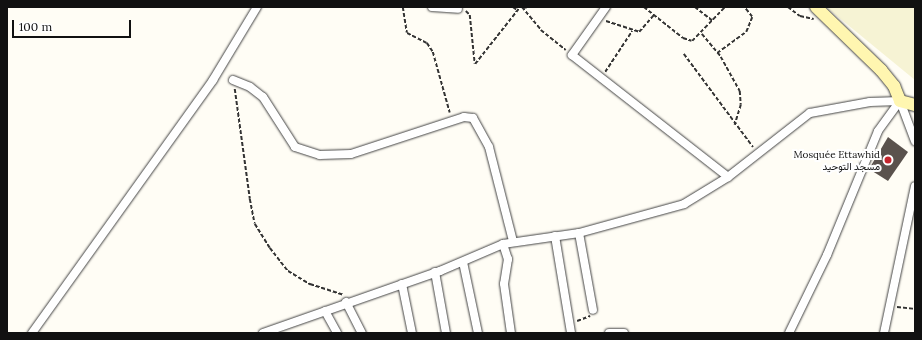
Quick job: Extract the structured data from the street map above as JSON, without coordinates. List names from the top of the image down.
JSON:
{
  "places": ["Mosquée Ettawhid مسجد التوحيد"],
  "scale_bar": "100 m"
}
